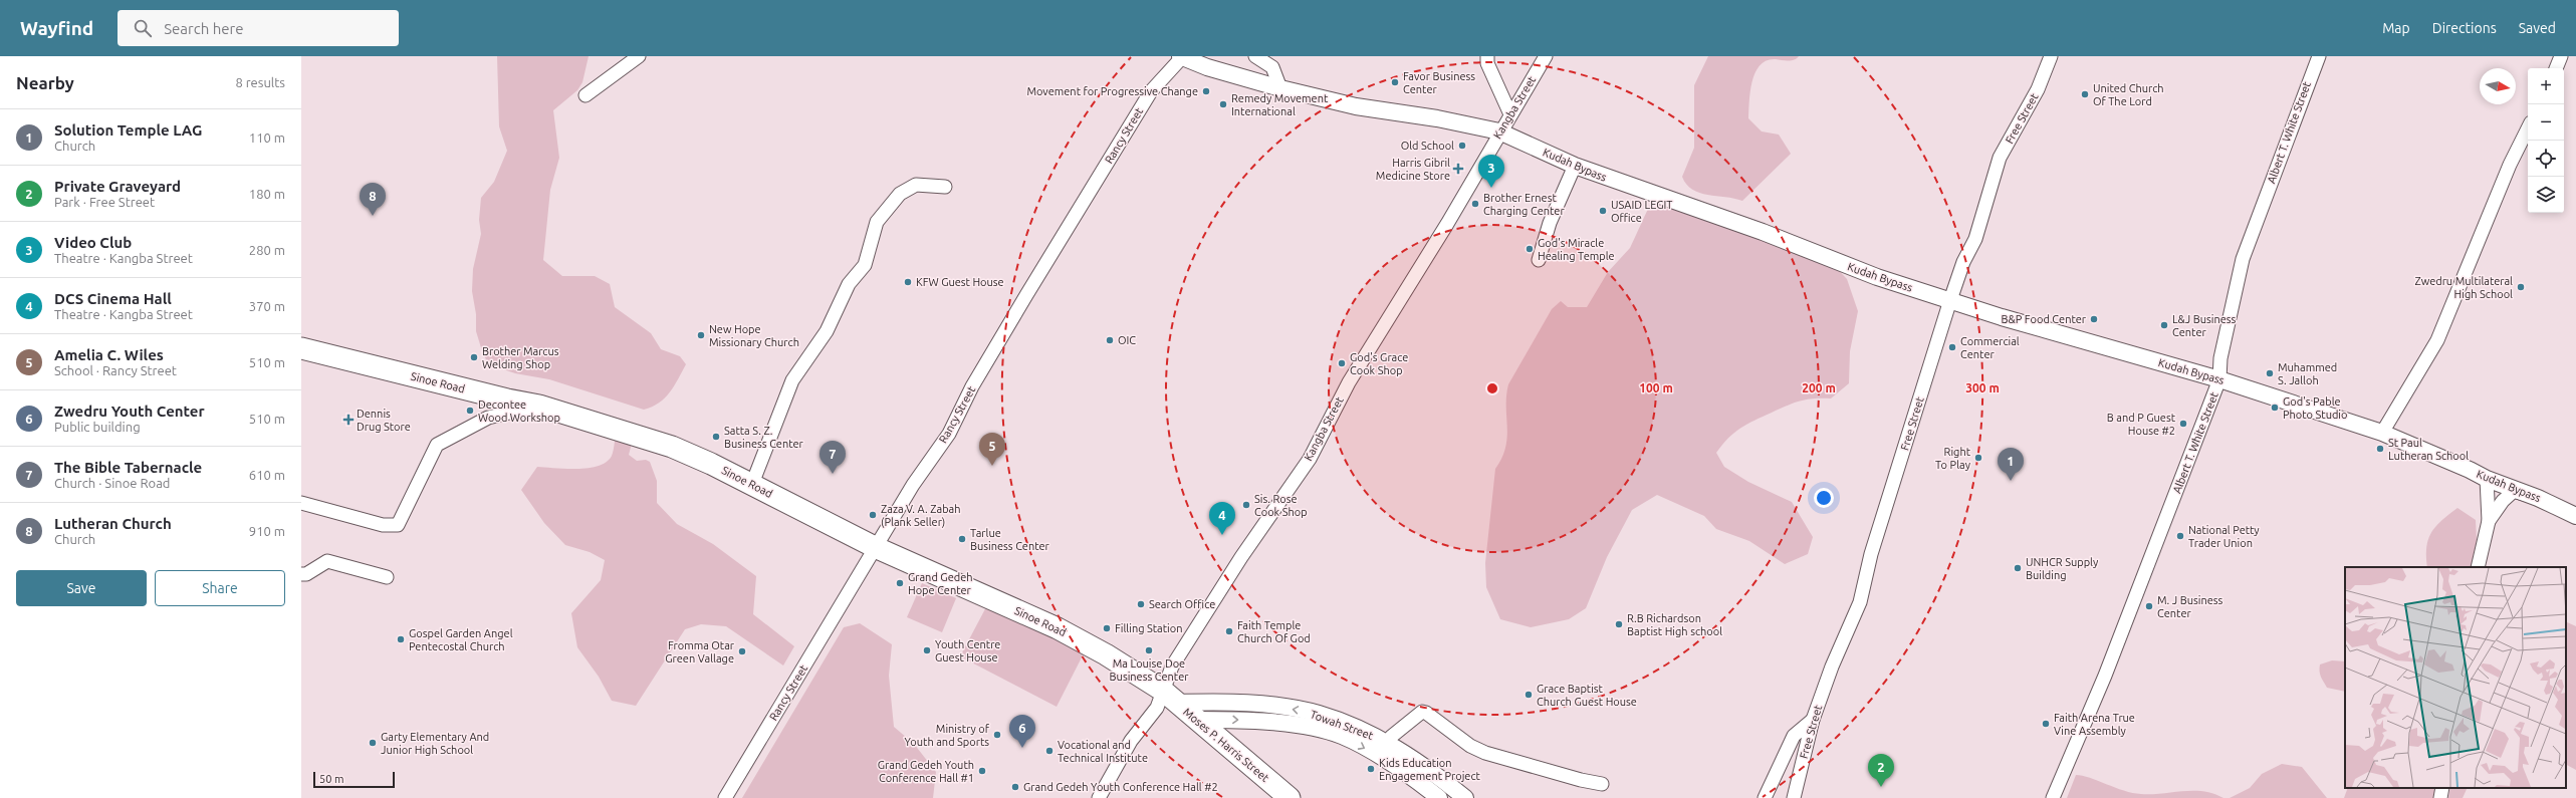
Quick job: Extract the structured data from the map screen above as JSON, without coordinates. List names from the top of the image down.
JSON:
{
  "streets": {
    "highway": ["Sinoe Road", "Moses P. Harris Street"],
    "street": [
      "Kangba Street",
      "Free Street",
      "Albert T. White Street",
      "Rancy Street",
      "Kudah Bypass",
      "Towah Street"
    ]
  },
  "crossings": [
    ["Kangba Street", "Kudah Bypass"],
    ["Kangba Street", "Sinoe Road"],
    ["Kangba Street", "Towah Street"],
    ["Kangba Street", "Moses P. Harris Street"],
    ["Free Street", "Kudah Bypass"],
    ["Albert T. White Street", "Kudah Bypass"],
    ["Rancy Street", "Kudah Bypass"],
    ["Rancy Street", "Sinoe Road"],
    ["Sinoe Road", "Towah Street"],
    ["Sinoe Road", "Moses P. Harris Street"],
    ["Towah Street", "Moses P. Harris Street"]
  ],
  "places": {
    "other": [
      "Favor Business Center",
      "Movement for Progressive Change",
      "United Church Of The Lord",
      "Remedy Movement International",
      "Old School",
      "Brother Ernest Charging Center",
      "USAID LEGIT Office",
      "God's Miracle Healing Temple",
      "KFW Guest House",
      "Zwedru Multilateral High School",
      "B&P Food Center",
      "L&J Business Center",
      "New Hope Missionary Church",
      "OIC",
      "Commercial Center",
      "Brother Marcus Welding Shop",
      "God's Grace Cook Shop",
      "Muhammed S. Jalloh",
      "God's Pable Photo Studio",
      "Decontee Wood Workshop",
      "B and P Guest House #2",
      "Satta S. Z. Business Center",
      "St Paul Lutheran School",
      "Right To Play",
      "Sis. Rose Cook Shop",
      "Zaza V. A. Zabah (Plank Seller)",
      "National Petty Trader Union",
      "Tarlue Business Center",
      "UNHCR Supply Building",
      "Grand Gedeh Hope Center",
      "Search Office",
      "M. J Business Center",
      "R.B Richardson Baptist High school",
      "Filling Station",
      "Faith Temple Church Of God",
      "Gospel Garden Angel Pentecostal Church",
      "Youth Centre Guest House",
      "Ma Louise Doe Business Center",
      "Fromma Otar Green Vallage",
      "Grace Baptist Church Guest House",
      "Faith Arena True Vine Assembly",
      "Ministry of Youth and Sports",
      "Garty Elementary And Junior High School",
      "Vocational and Technical Institute",
      "Kids Education Engagement Project",
      "Grand Gedeh Youth Conference Hall #1",
      "Grand Gedeh Youth Conference Hall #2"
    ],
    "health": ["Harris Gibril Medicine Store", "Dennis Drug Store"]
  },
  "scale_bar": "50 m",
  "north": "right",
  "page": {
    "header": "Wayfind",
    "search": "Search here",
    "nav": ["Map", "Directions", "Saved"],
    "heading": ["Nearby", "8 results"],
    "map_buttons": ["+", "−"],
    "list": [
      {
        "mark": "1",
        "name": "Solution Temple LAG",
        "note": "Church",
        "value": "110 m"
      },
      {
        "mark": "2",
        "name": "Private Graveyard",
        "note": "Park · Free Street",
        "value": "180 m"
      },
      {
        "mark": "3",
        "name": "Video Club",
        "note": "Theatre · Kangba Street",
        "value": "280 m"
      },
      {
        "mark": "4",
        "name": "DCS Cinema Hall",
        "note": "Theatre · Kangba Street",
        "value": "370 m"
      },
      {
        "mark": "5",
        "name": "Amelia C. Wiles",
        "note": "School · Rancy Street",
        "value": "510 m"
      },
      {
        "mark": "6",
        "name": "Zwedru Youth Center",
        "note": "Public building",
        "value": "510 m"
      },
      {
        "mark": "7",
        "name": "The Bible Tabernacle",
        "note": "Church · Sinoe Road",
        "value": "610 m"
      },
      {
        "mark": "8",
        "name": "Lutheran Church",
        "note": "Church",
        "value": "910 m"
      }
    ],
    "pins": [
      "3",
      "8",
      "5",
      "7",
      "1",
      "4",
      "6",
      "2"
    ],
    "buttons": ["Save", "Share"],
    "scale": "50 m"
  },
  "rings": ["100 m", "200 m", "300 m"]
}
